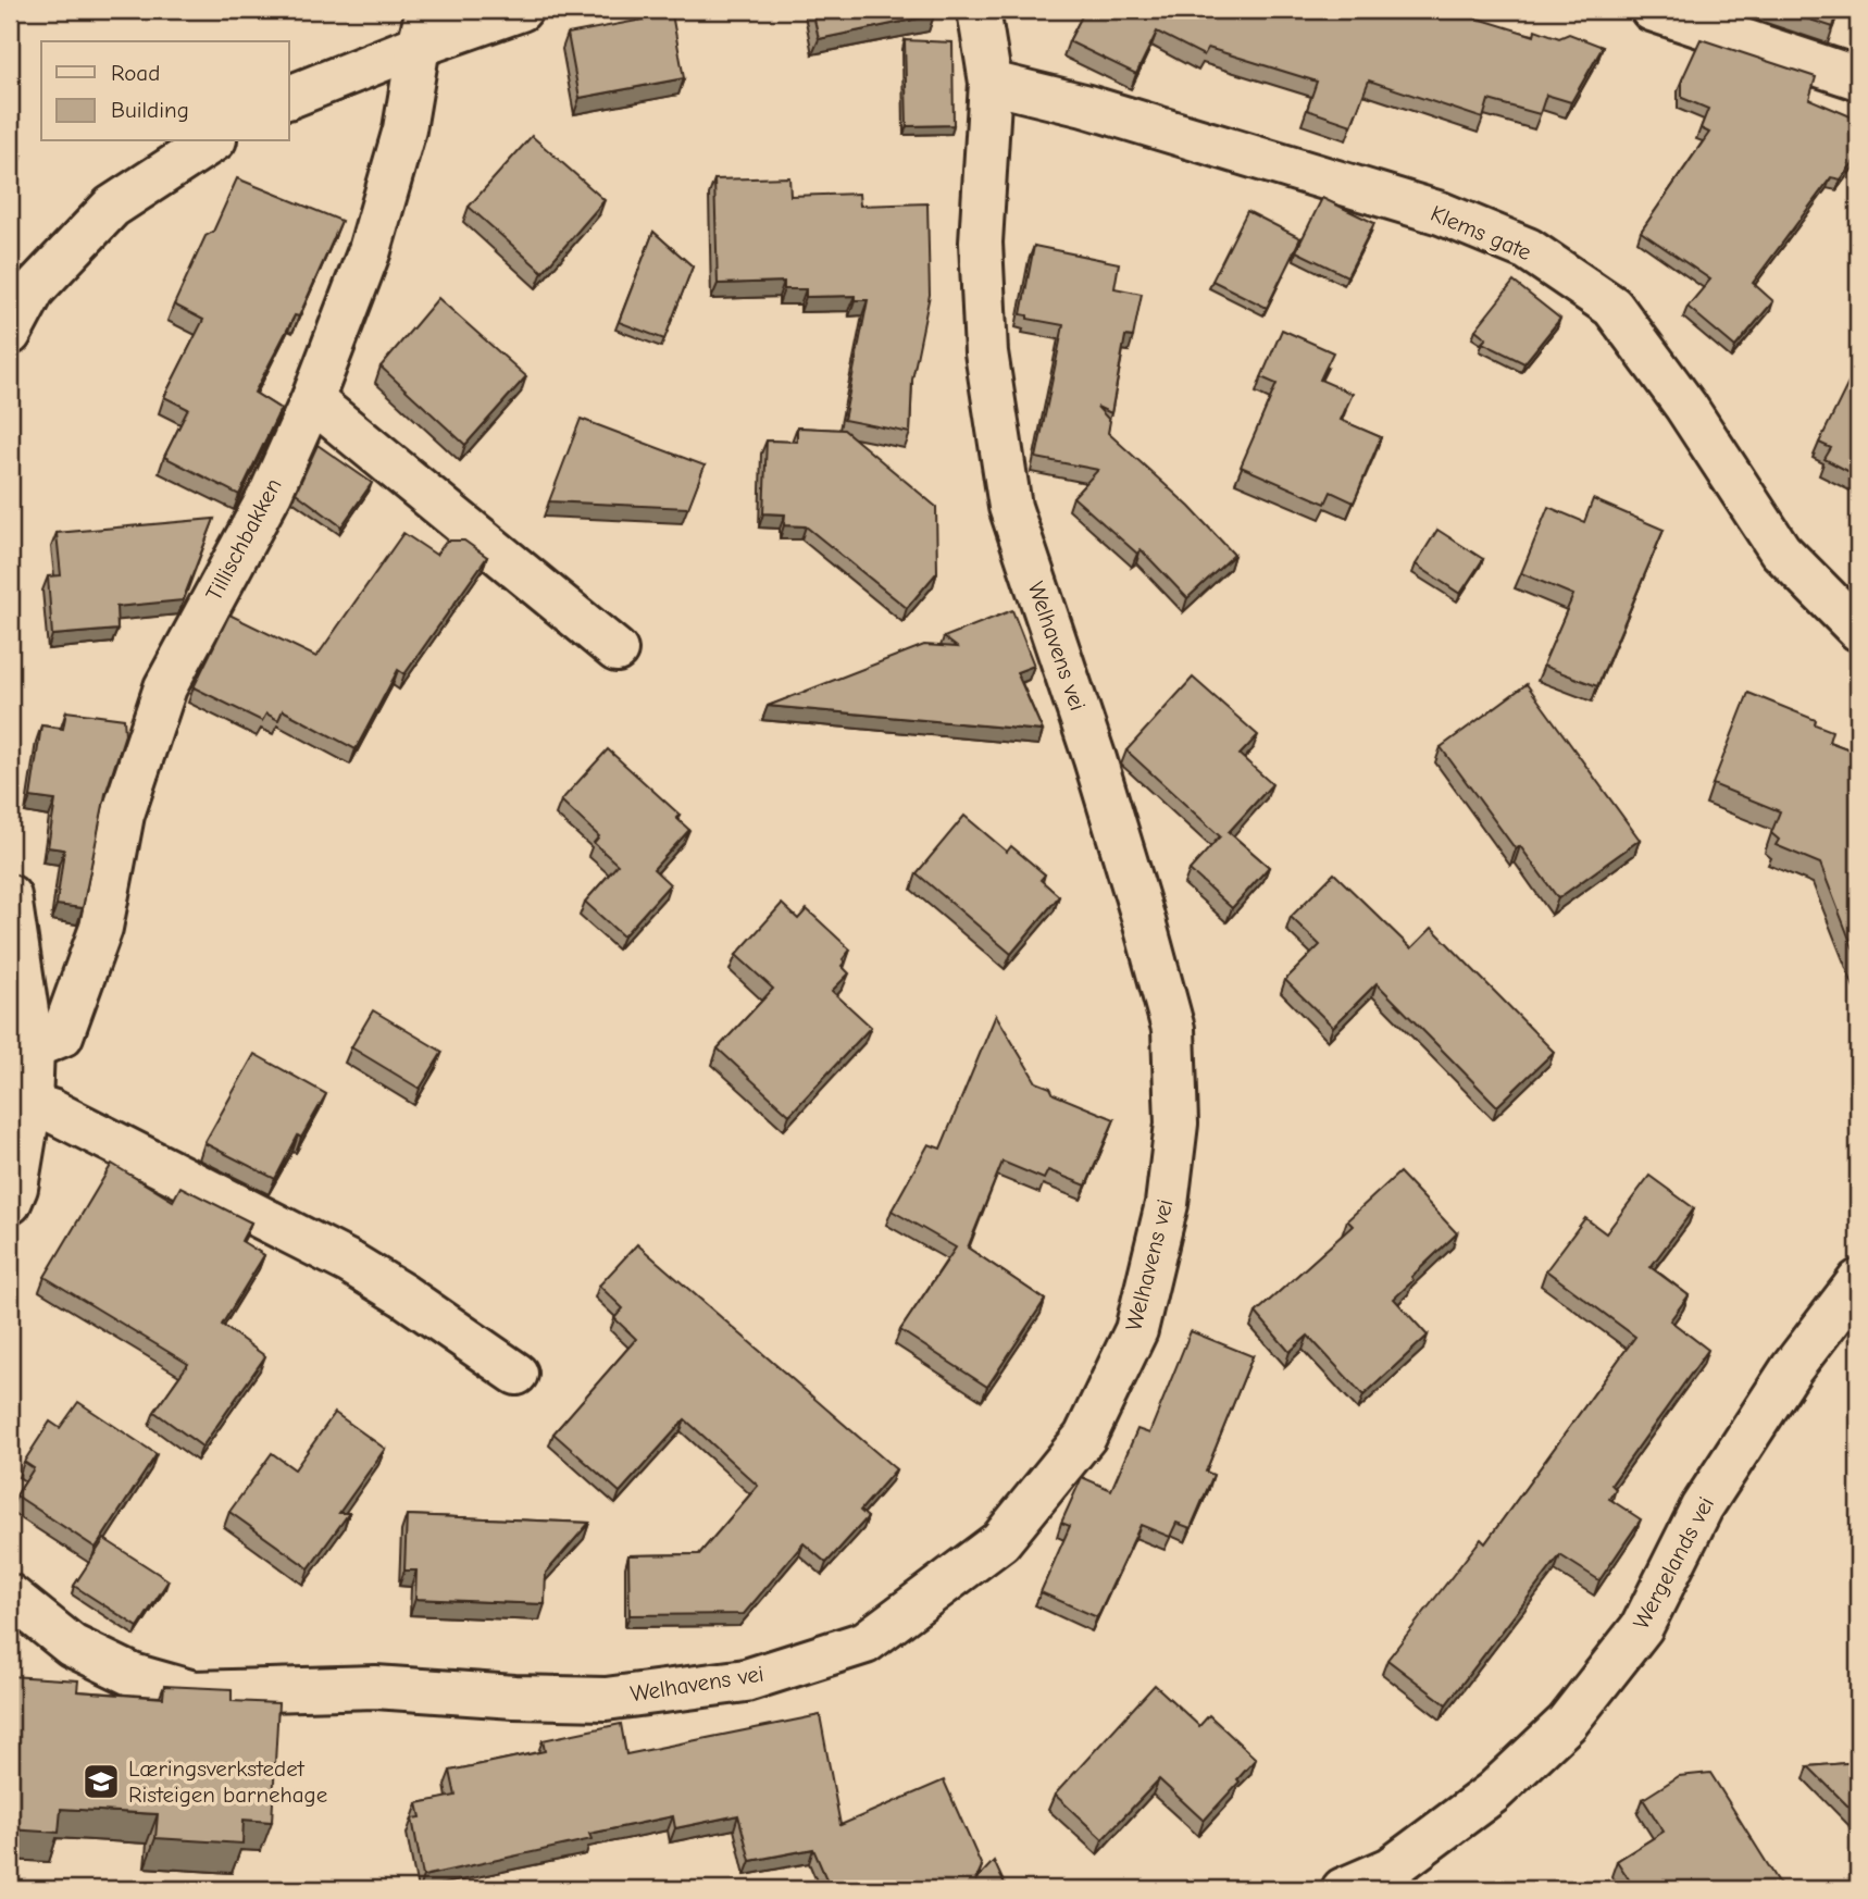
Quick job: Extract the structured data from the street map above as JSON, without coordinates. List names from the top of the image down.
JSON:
{
  "streets": {
    "street": [
      "Klems gate",
      "Tillischbakken",
      "Welhavens vei",
      "Wergelands vei"
    ]
  },
  "crossings": [
    ["Klems gate", "Welhavens vei"]
  ],
  "places": {
    "school or university": ["Læringsverkstedet Risteigen barnehage"]
  },
  "legend": ["Road", "Building"]
}
